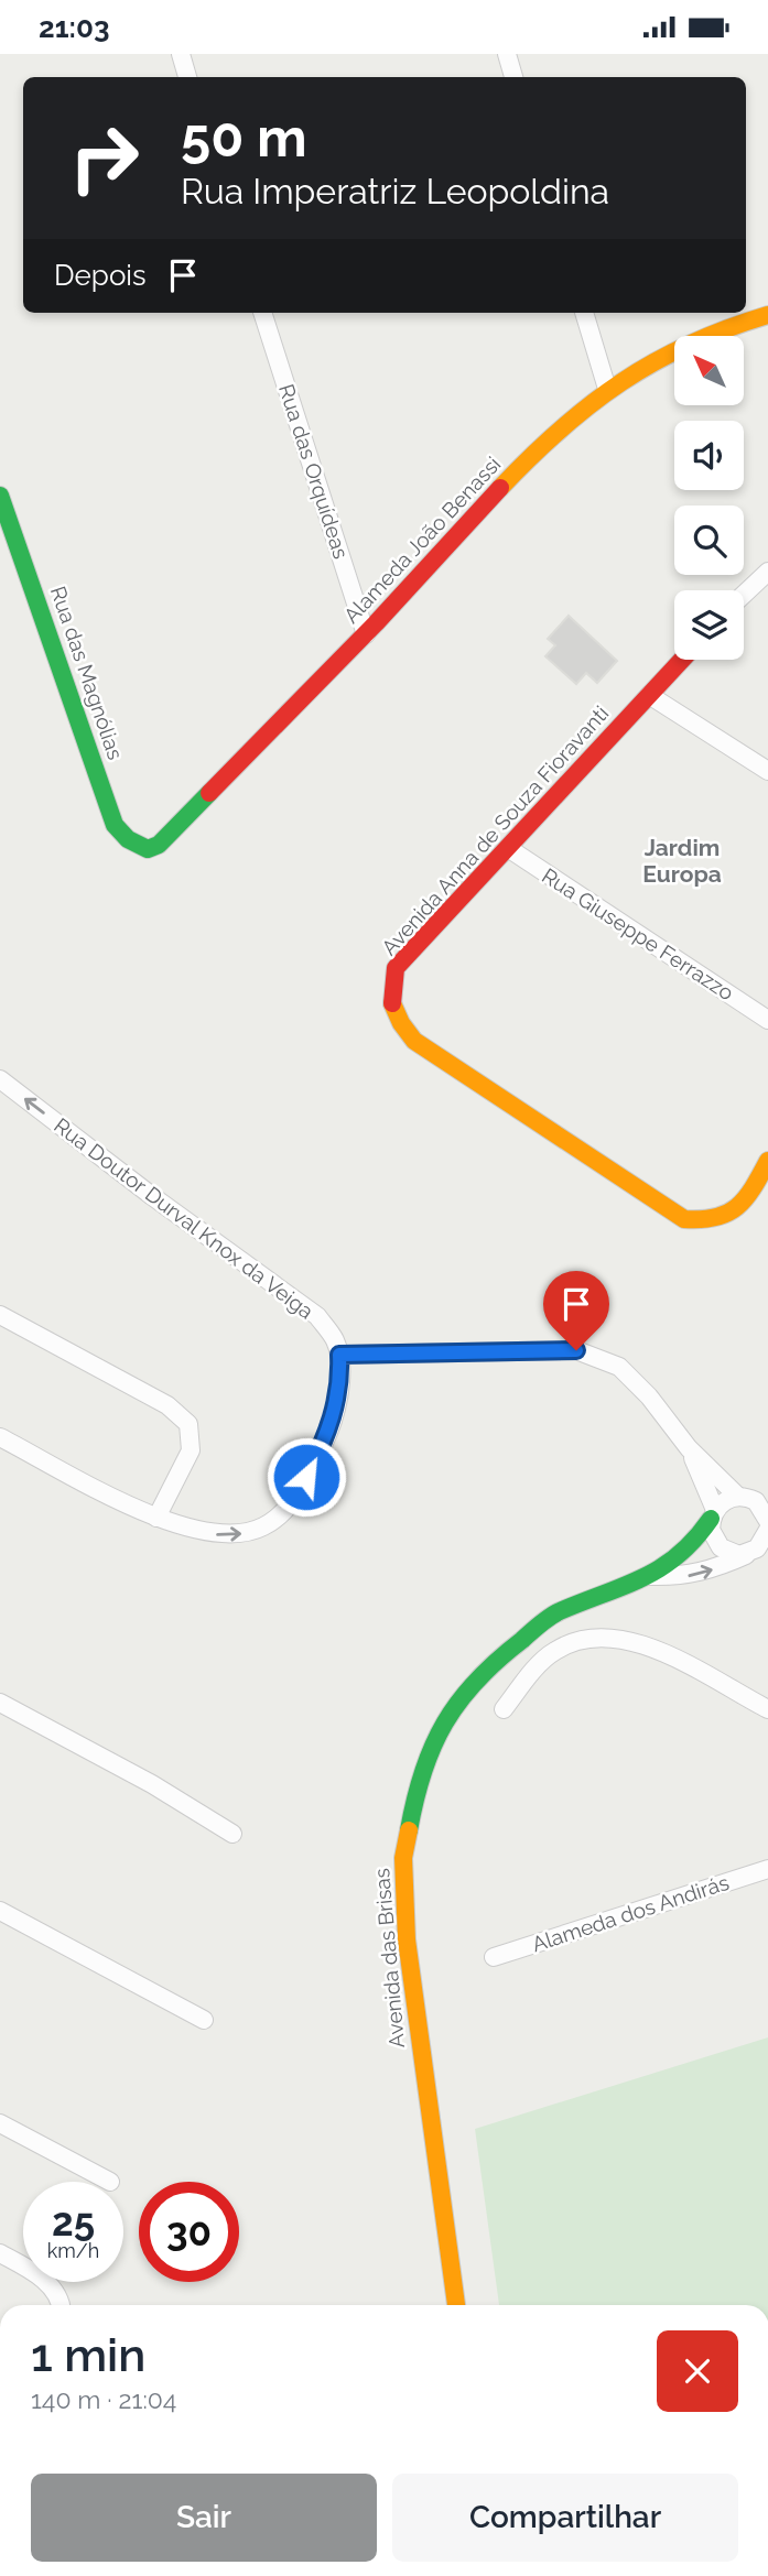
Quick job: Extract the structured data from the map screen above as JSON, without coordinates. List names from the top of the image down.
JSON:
{
  "streets": {
    "street": [
      "Rua das Orquídeas",
      "Alameda João Benassi",
      "Rua das Magnólias",
      "Avenida Anna de Souza Fioravanti",
      "Rua Giuseppe Ferrazzo",
      "Rua Doutor Durval Knox da Veiga",
      "Alameda dos Andirás",
      "Avenida das Brisas"
    ]
  },
  "crossings": [
    ["Rua das Orquídeas", "Alameda João Benassi"],
    ["Alameda João Benassi", "Rua das Magnólias"],
    ["Avenida Anna de Souza Fioravanti", "Rua Giuseppe Ferrazzo"]
  ],
  "one_way": ["Rua Doutor Durval Knox da Veiga"],
  "districts": ["Jardim Europa"],
  "north": "top left",
  "page": {
    "status": "21:03",
    "turn": ["50 m", "Rua Imperatriz Leopoldina"],
    "then": "Depois",
    "speed": "25 km/h",
    "limit": "30",
    "heading": ["1 min", "140 m · 21:04"],
    "buttons": ["Sair", "Compartilhar"]
  }
}
